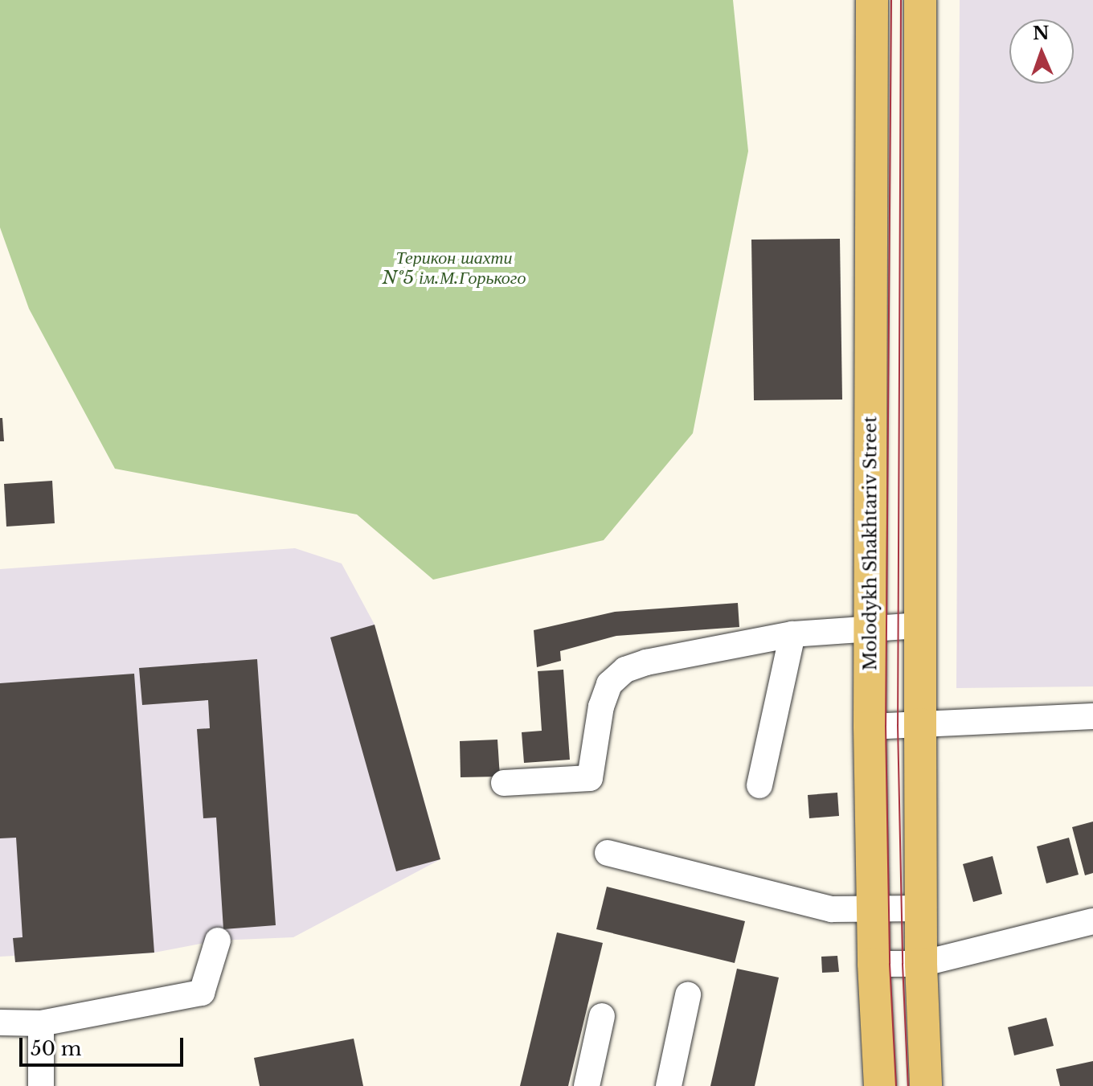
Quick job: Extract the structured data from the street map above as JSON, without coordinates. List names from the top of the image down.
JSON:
{
  "streets": {
    "main road": ["Molodykh Shakhtariv Street"]
  },
  "parks": ["Терикон шахти №5 ім.М.Горького"],
  "scale_bar": "50 m",
  "north": "top"
}
